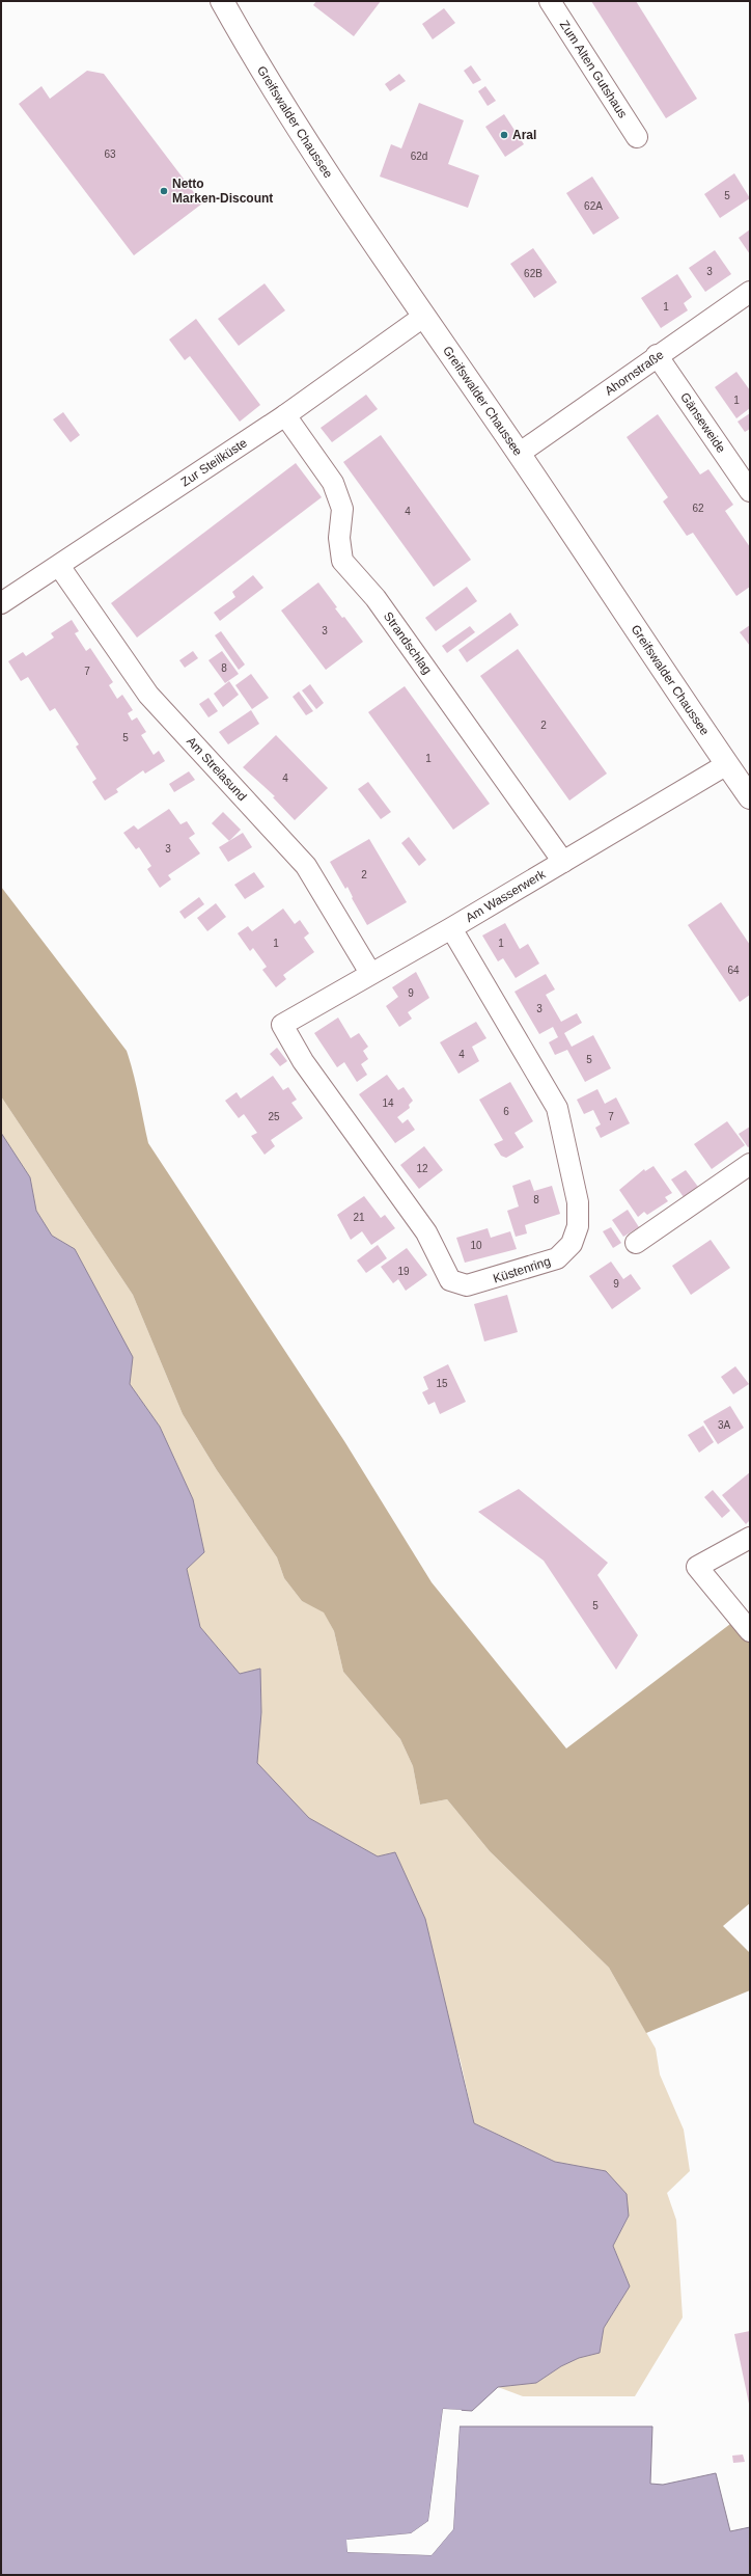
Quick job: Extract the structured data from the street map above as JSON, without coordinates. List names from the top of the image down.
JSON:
{
  "streets": {
    "main road": ["Greifswalder Chaussee"],
    "street": [
      "Zum Alten Gutshaus",
      "Ahornstraße",
      "Gänseweide",
      "Zur Steilküste",
      "Strandschlag",
      "Am Strelasund",
      "Am Wasserwerk",
      "Küstenring"
    ]
  },
  "crossings": [
    ["Greifswalder Chaussee", "Ahornstraße"],
    ["Greifswalder Chaussee", "Zur Steilküste"],
    ["Greifswalder Chaussee", "Am Wasserwerk"],
    ["Ahornstraße", "Gänseweide"],
    ["Zur Steilküste", "Strandschlag"],
    ["Zur Steilküste", "Am Strelasund"],
    ["Strandschlag", "Am Wasserwerk"],
    ["Am Strelasund", "Am Wasserwerk"],
    ["Am Wasserwerk", "Küstenring"]
  ],
  "places": ["Aral", "Netto Marken-Discount"],
  "house_numbers": [
    "63",
    "62d",
    "5",
    "62A",
    "3",
    "62B",
    "1",
    "1",
    "62",
    "4",
    "3",
    "8",
    "7",
    "2",
    "5",
    "1",
    "4",
    "3",
    "2",
    "1",
    "1",
    "64",
    "9",
    "3",
    "4",
    "5",
    "14",
    "6",
    "25",
    "7",
    "12",
    "8",
    "21",
    "10",
    "19",
    "9",
    "15",
    "3A",
    "5"
  ]
}
